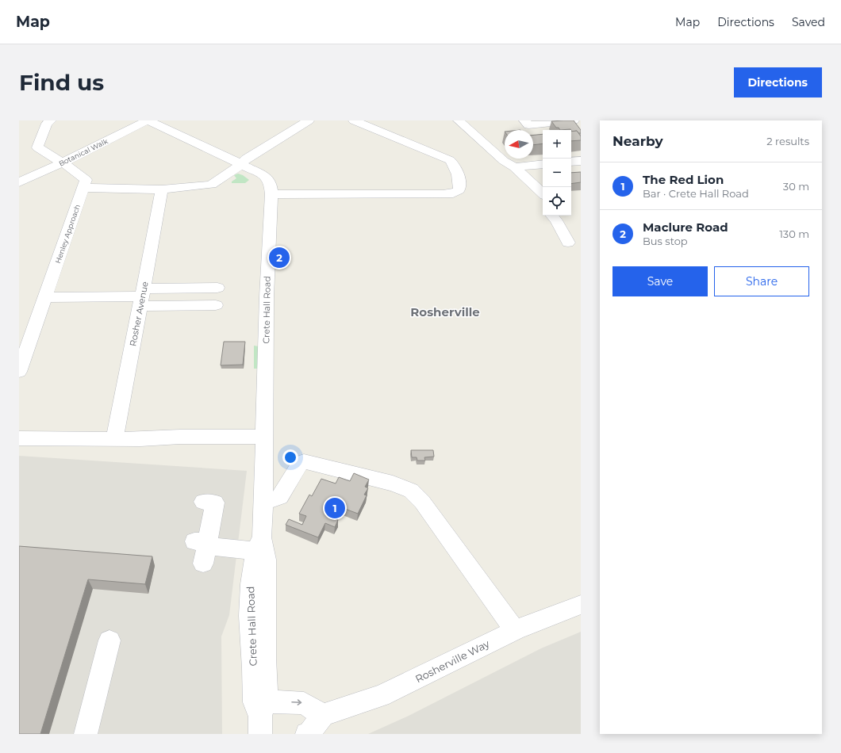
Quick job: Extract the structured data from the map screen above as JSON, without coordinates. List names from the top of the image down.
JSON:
{
  "streets": {
    "street": [
      "Botanical Walk",
      "Henley Approach",
      "Crete Hall Road",
      "Rosher Avenue",
      "Rosherville Way"
    ]
  },
  "crossings": [
    ["Botanical Walk", "Crete Hall Road"]
  ],
  "districts": ["Rosherville"],
  "north": "left",
  "page": {
    "header": "Map",
    "nav": ["Map", "Directions", "Saved"],
    "buttons": [
      "Directions",
      ["Save", "Share"]
    ],
    "title": "Find us",
    "heading": ["Nearby", "2 results"],
    "map_buttons": ["+", "−"],
    "list": [
      {
        "mark": "1",
        "name": "The Red Lion",
        "note": "Bar · Crete Hall Road",
        "value": "30 m"
      },
      {
        "mark": "2",
        "name": "Maclure Road",
        "note": "Bus stop",
        "value": "130 m"
      }
    ],
    "pins": ["2", "1"]
  }
}
